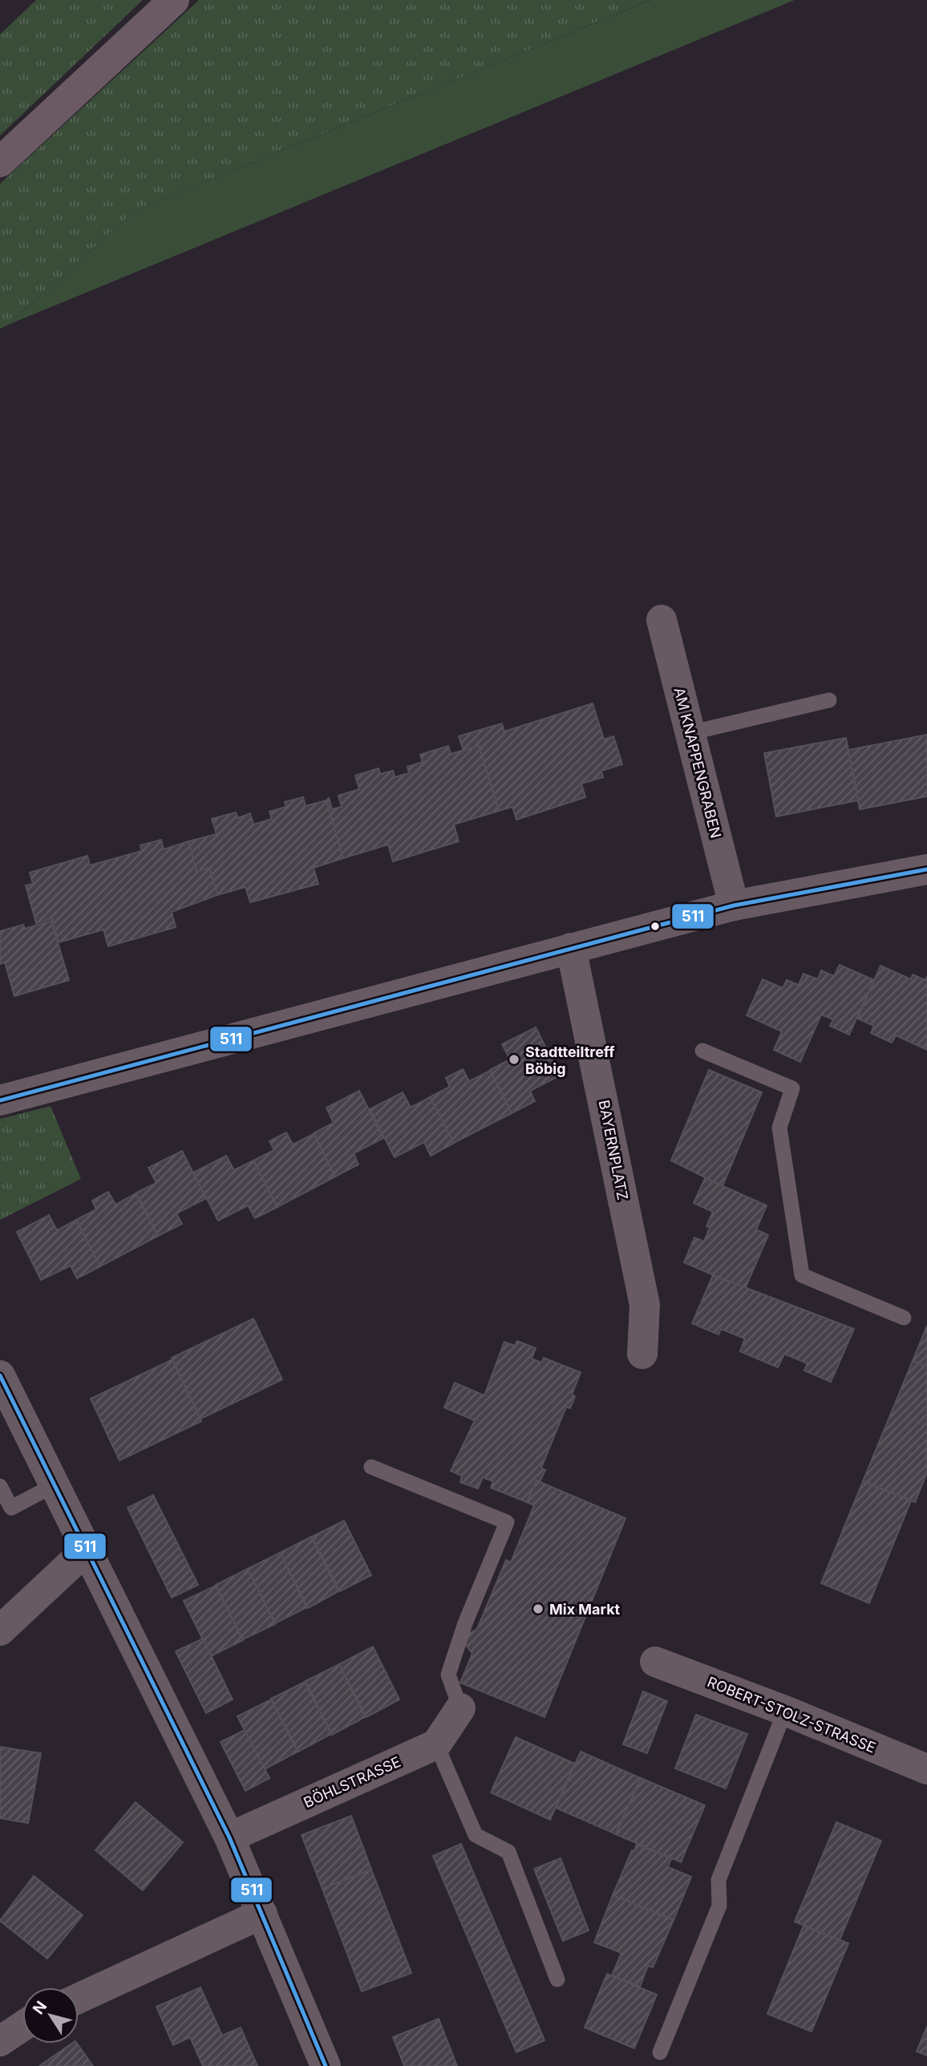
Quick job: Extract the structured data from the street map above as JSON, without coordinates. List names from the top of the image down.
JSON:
{
  "streets": {
    "street": [
      "AM KNAPPENGRABEN",
      "BAYERNPLATZ",
      "ROBERT-STOLZ-STRASSE",
      "BÖHLSTRASSE"
    ]
  },
  "places": ["Stadtteiltreff Böbig", "Mix Markt"],
  "lines": ["transit line 511"],
  "north": "top left"
}
